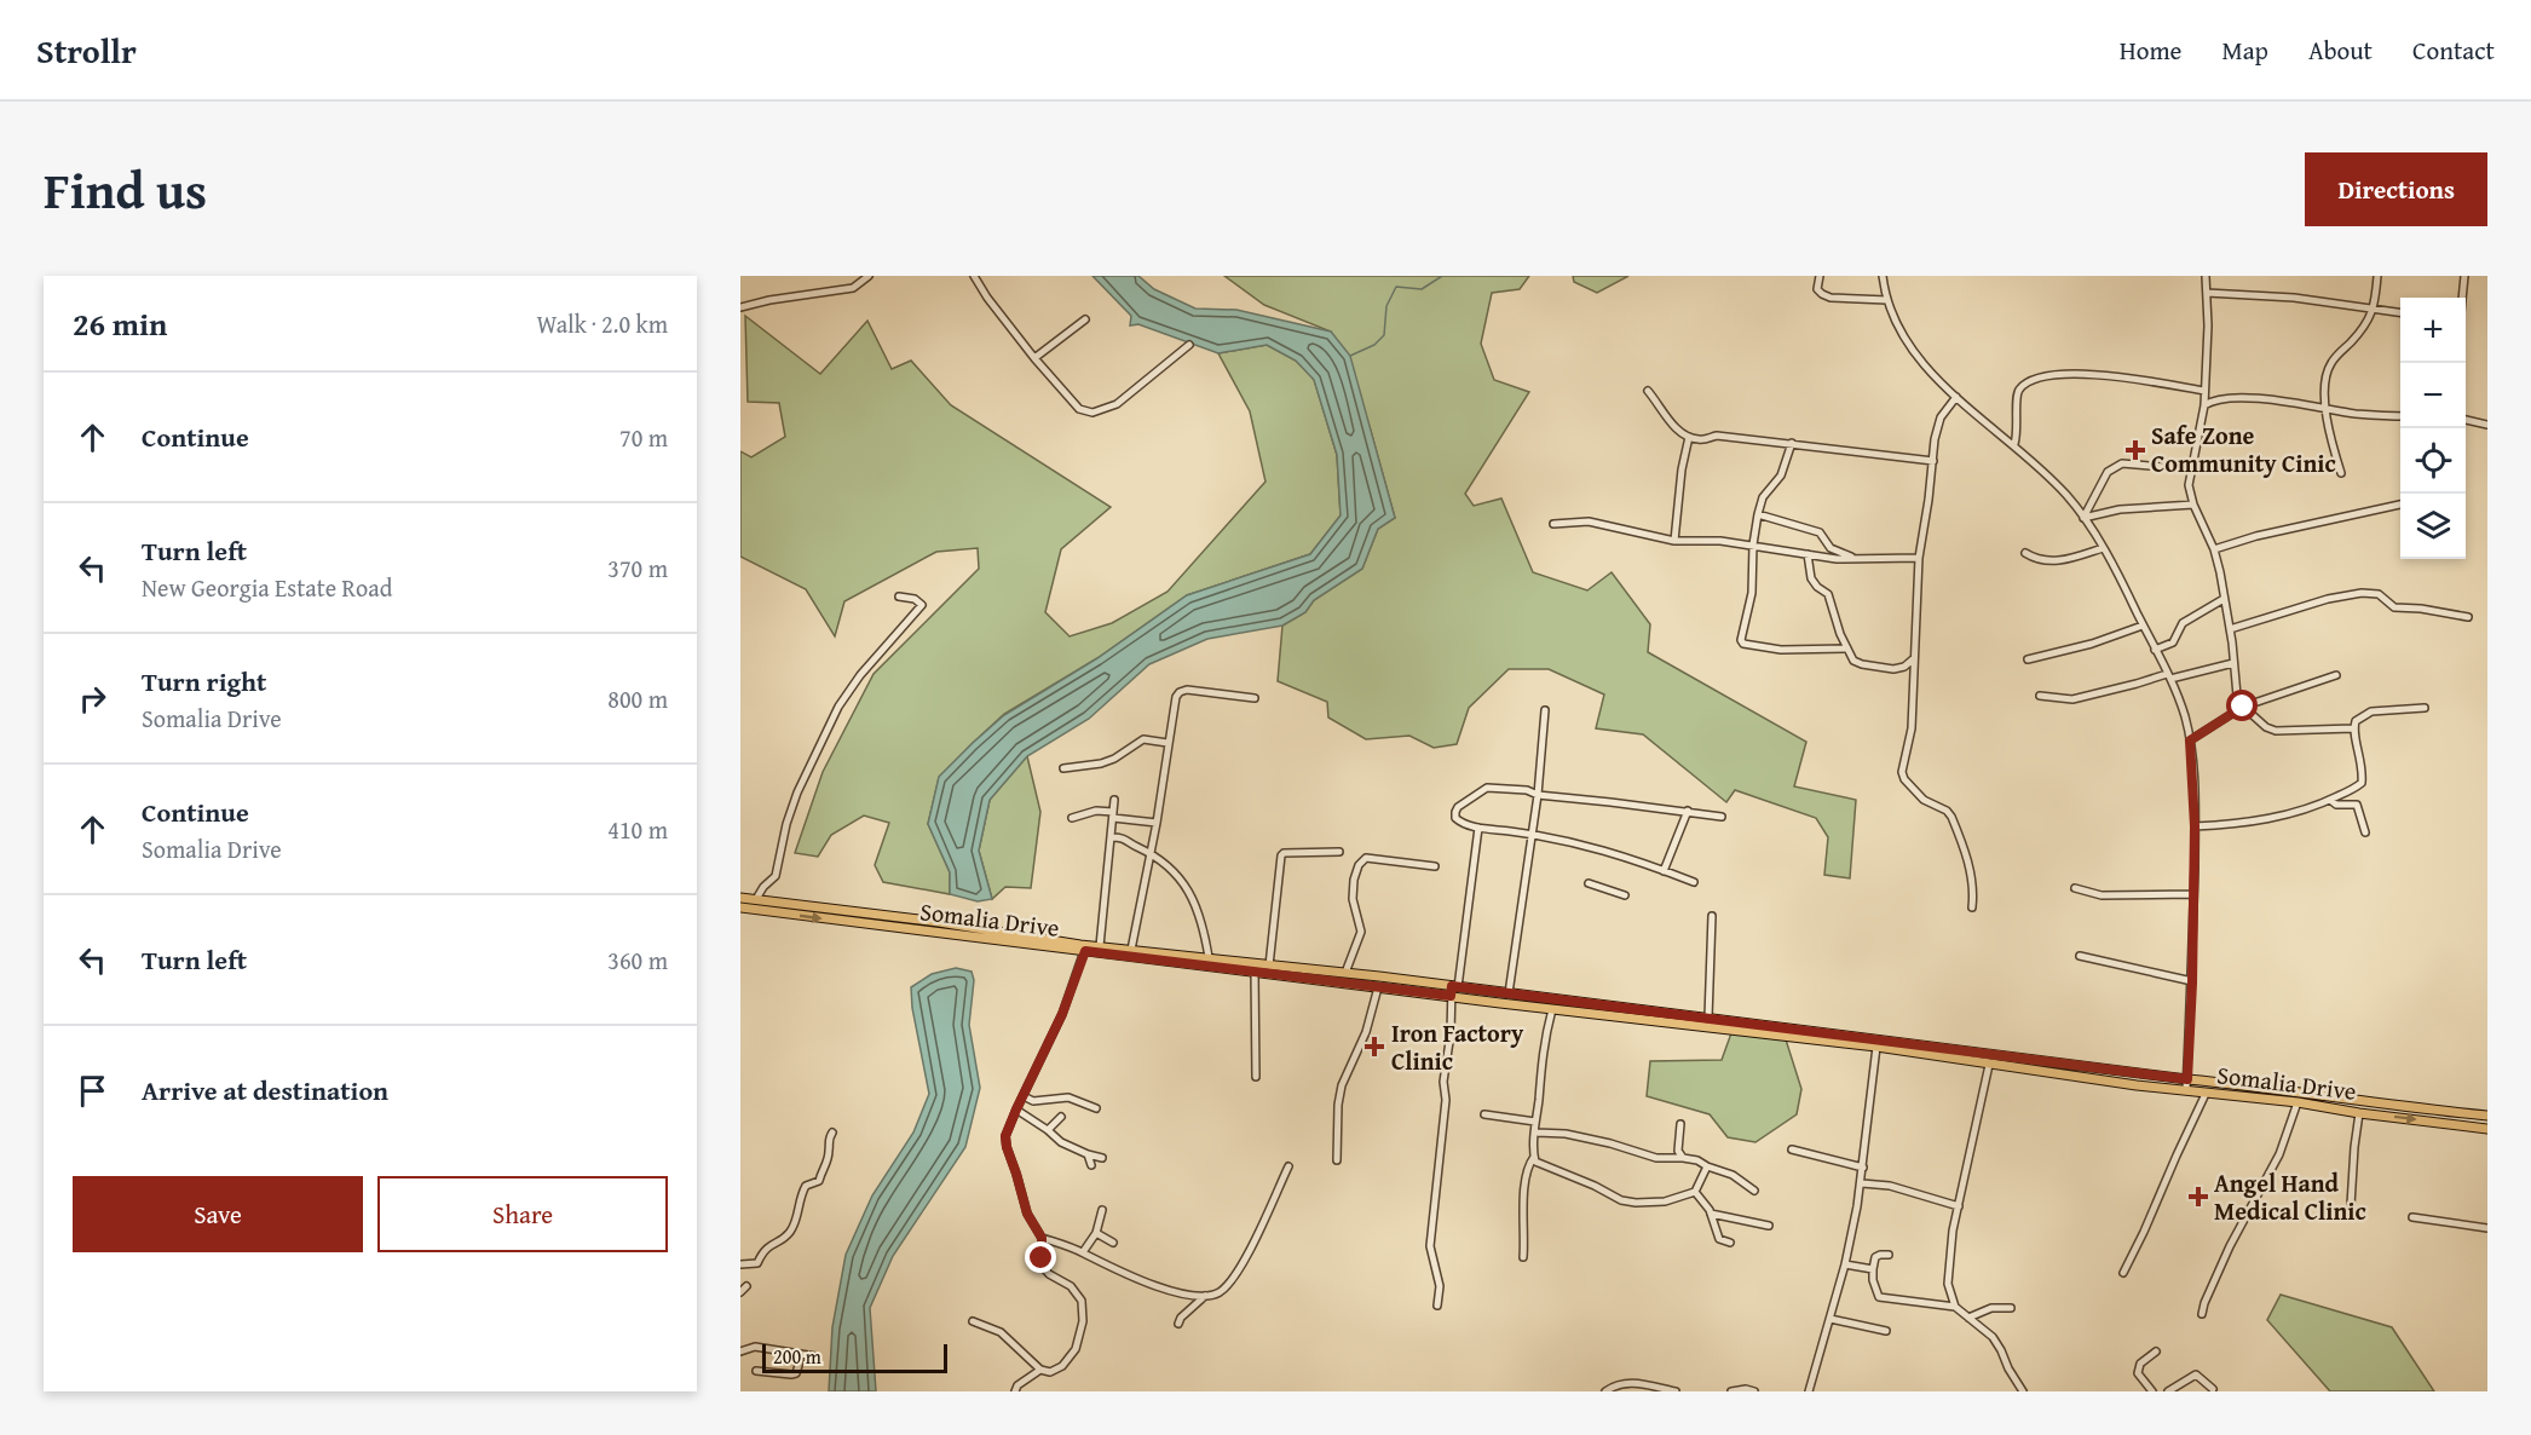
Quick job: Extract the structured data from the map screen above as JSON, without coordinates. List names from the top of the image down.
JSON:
{
  "streets": {
    "main road": ["Somalia Drive"]
  },
  "places": {
    "health": ["Safe Zone Community Cinic", "Iron Factory Clinic", "Angel Hand Medical Clinic"]
  },
  "scale_bar": "200 m",
  "page": {
    "header": "Strollr",
    "nav": [
      "Home",
      "Map",
      "About",
      "Contact"
    ],
    "title": "Find us",
    "buttons": [
      "Directions",
      ["Save", "Share"]
    ],
    "heading": ["26 min", "Walk · 2.0 km"],
    "map_buttons": ["+", "−"],
    "list": [
      ["Continue", "70 m"],
      ["Turn left", "New Georgia Estate Road", "370 m"],
      ["Turn right", "Somalia Drive", "800 m"],
      ["Continue", "Somalia Drive", "410 m"],
      ["Turn left", "360 m"],
      "Arrive at destination"
    ],
    "scale": "200 m"
  }
}
